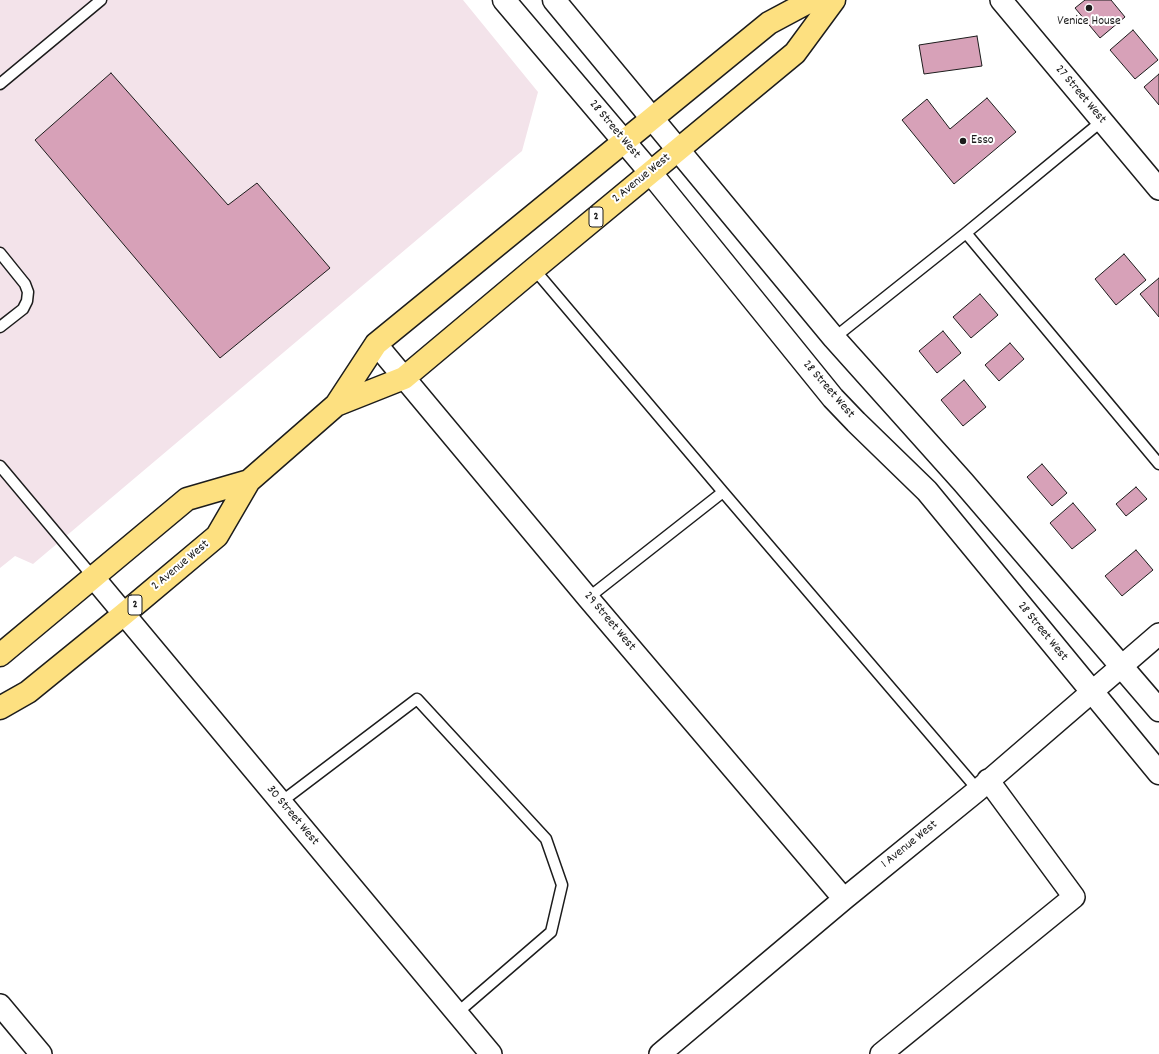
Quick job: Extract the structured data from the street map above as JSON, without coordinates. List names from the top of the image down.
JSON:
{
  "streets": {
    "highway": ["2 Avenue West", "2"],
    "street": [
      "27 Street West",
      "28 Street West",
      "29 Street West",
      "30 Street West",
      "1 Avenue West"
    ]
  },
  "crossings": [
    ["28 Street West", "2 Avenue West"],
    ["28 Street West", "1 Avenue West"],
    ["2 Avenue West", "29 Street West"],
    ["2 Avenue West", "30 Street West"],
    ["29 Street West", "1 Avenue West"]
  ],
  "places": ["Venice House", "Esso"]
}
